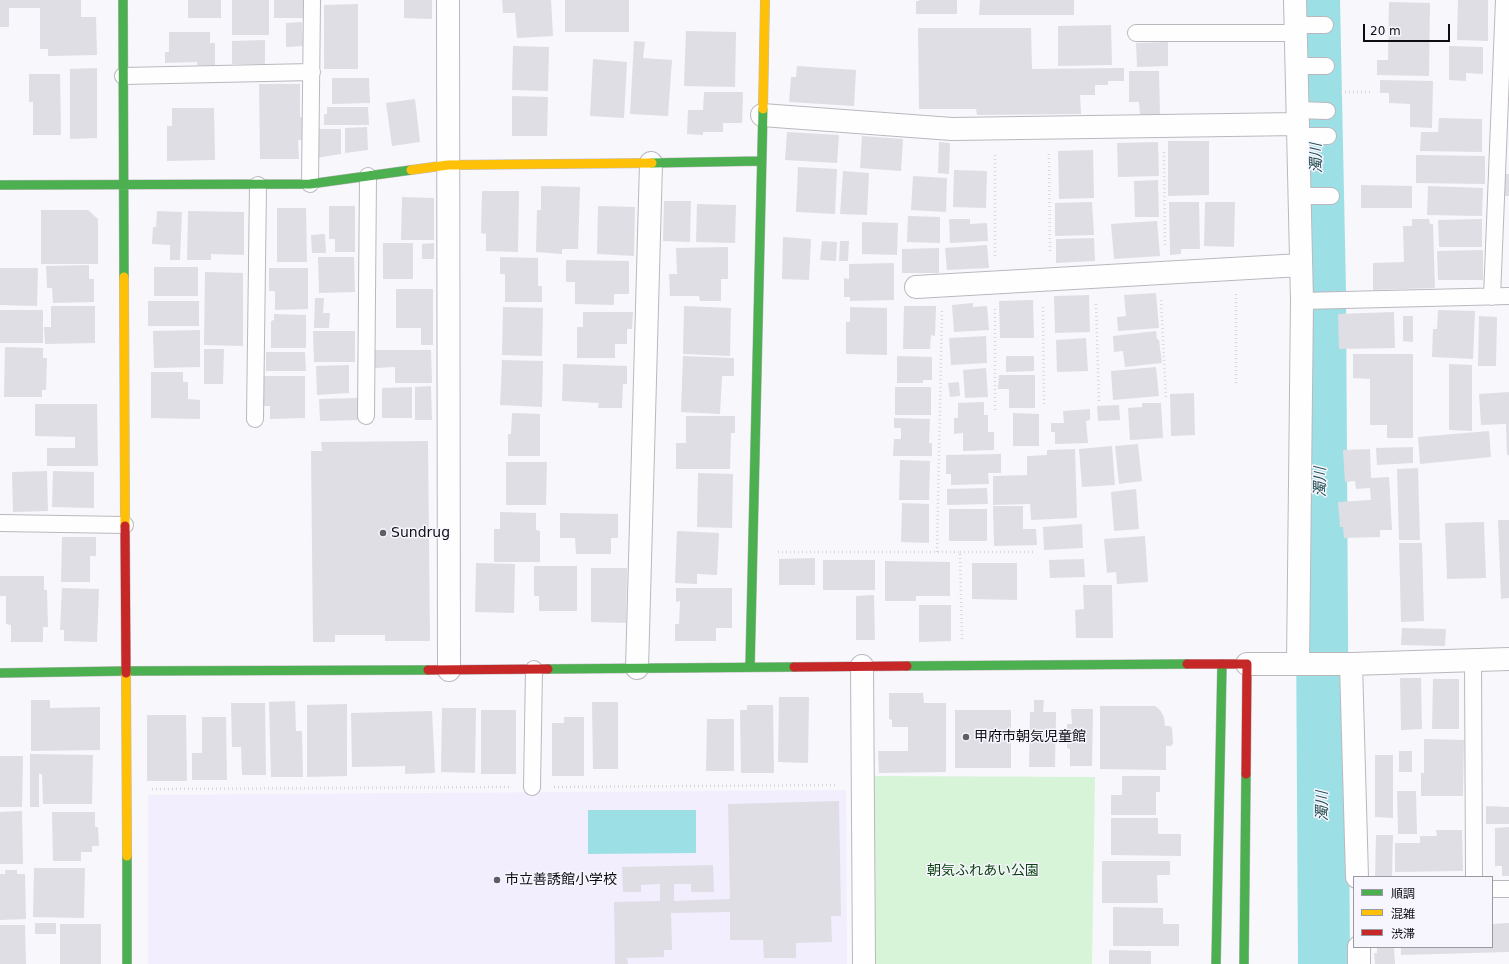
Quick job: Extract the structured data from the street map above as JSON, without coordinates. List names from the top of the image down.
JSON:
{
  "water": ["濁川"],
  "parks": ["朝気ふれあい公園"],
  "places": ["Sundrug", "甲府市朝気児童館", "市立善誘館小学校"],
  "legend": ["順調", "混雑", "渋滞"],
  "scale_bar": "20 m"
}
